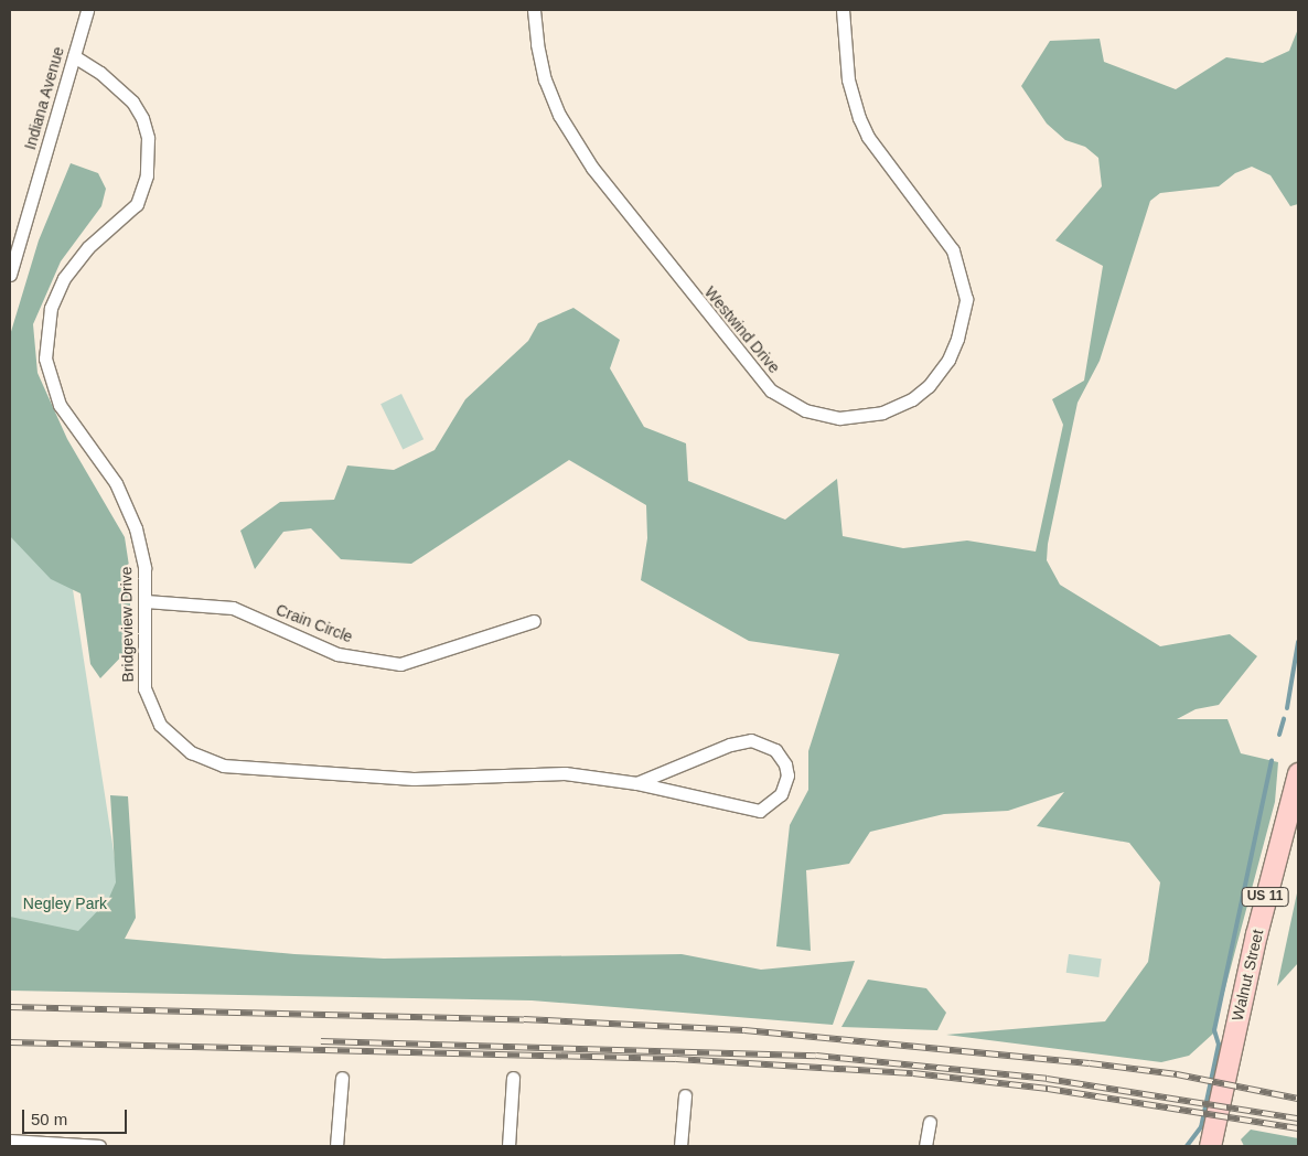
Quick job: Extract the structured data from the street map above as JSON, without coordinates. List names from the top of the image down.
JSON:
{
  "streets": {
    "main road": ["US 11", "Walnut Street"],
    "street": [
      "Indiana Avenue",
      "Westwind Drive",
      "Crain Circle",
      "Bridgeview Drive"
    ]
  },
  "crossings": [
    ["Indiana Avenue", "Bridgeview Drive"],
    ["Crain Circle", "Bridgeview Drive"]
  ],
  "parks": ["Negley Park"],
  "scale_bar": "50 m"
}
